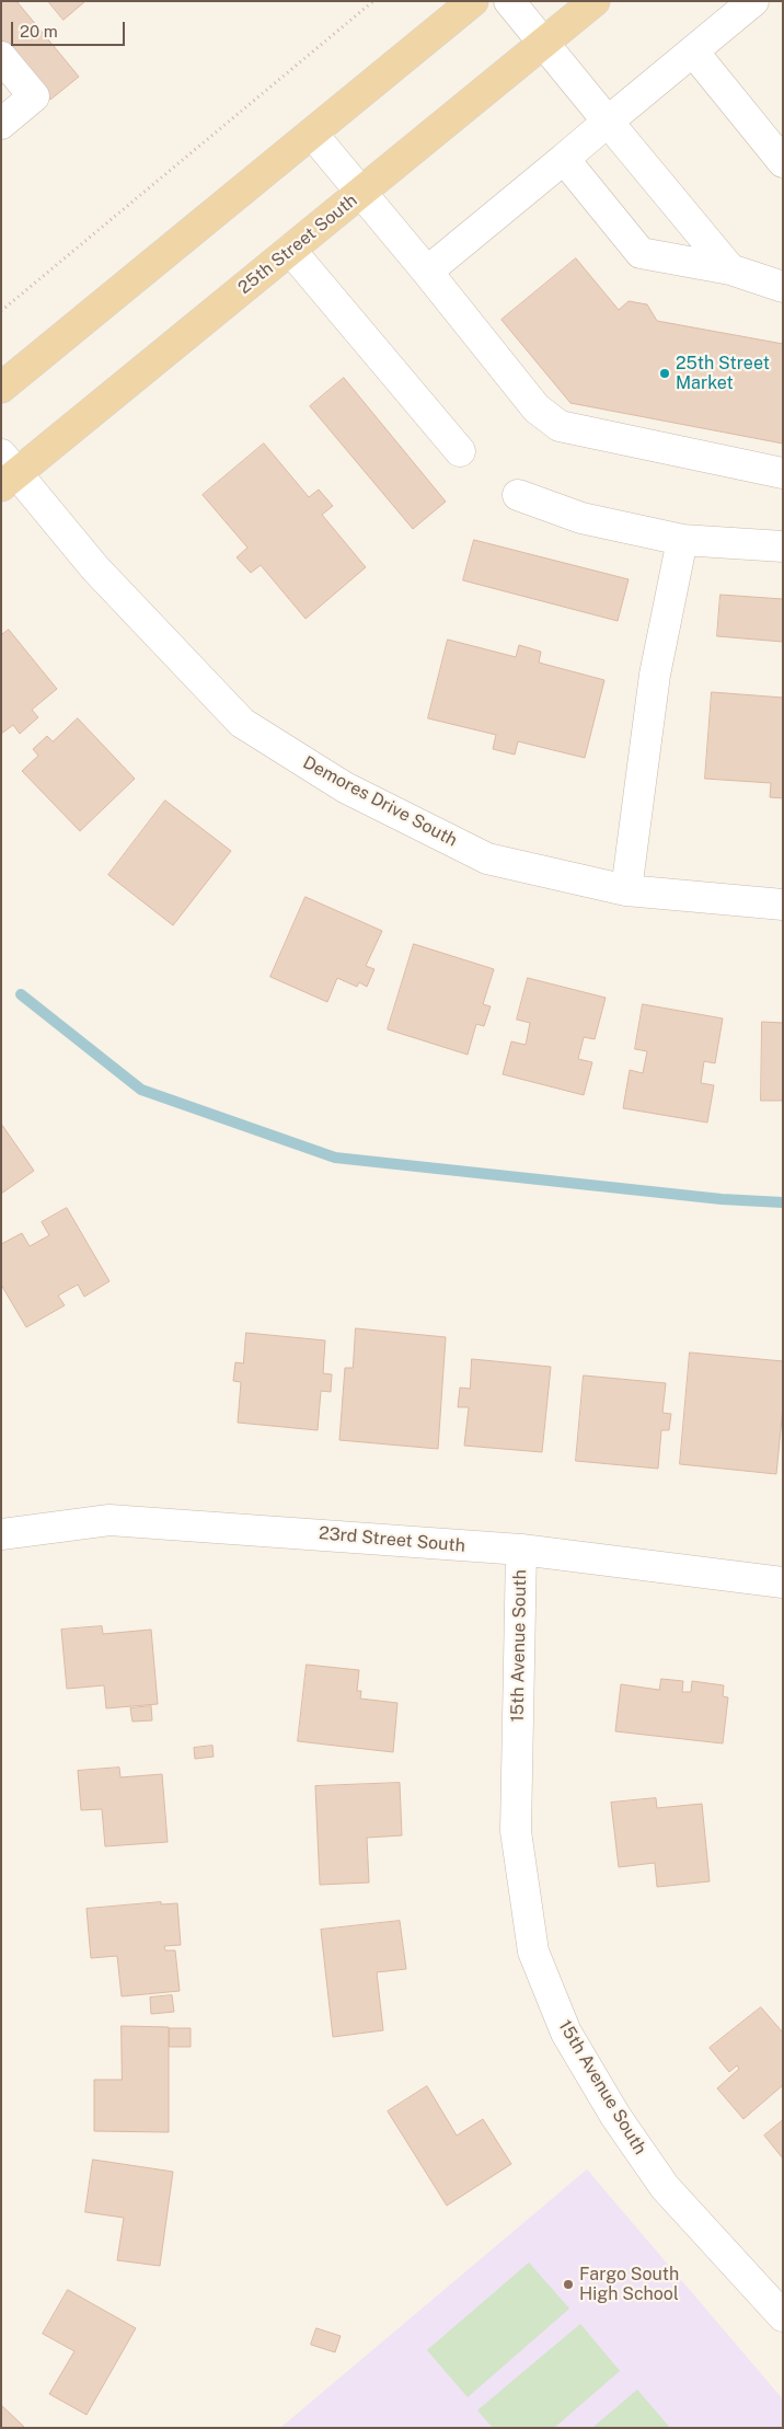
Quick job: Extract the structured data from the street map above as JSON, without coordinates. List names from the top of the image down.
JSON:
{
  "streets": {
    "main road": ["25th Street South"],
    "street": ["Demores Drive South", "23rd Street South", "15th Avenue South"]
  },
  "crossings": [
    ["25th Street South", "Demores Drive South"],
    ["23rd Street South", "15th Avenue South"]
  ],
  "places": ["25th Street Market", "Fargo South High School"],
  "scale_bar": "20 m"
}
